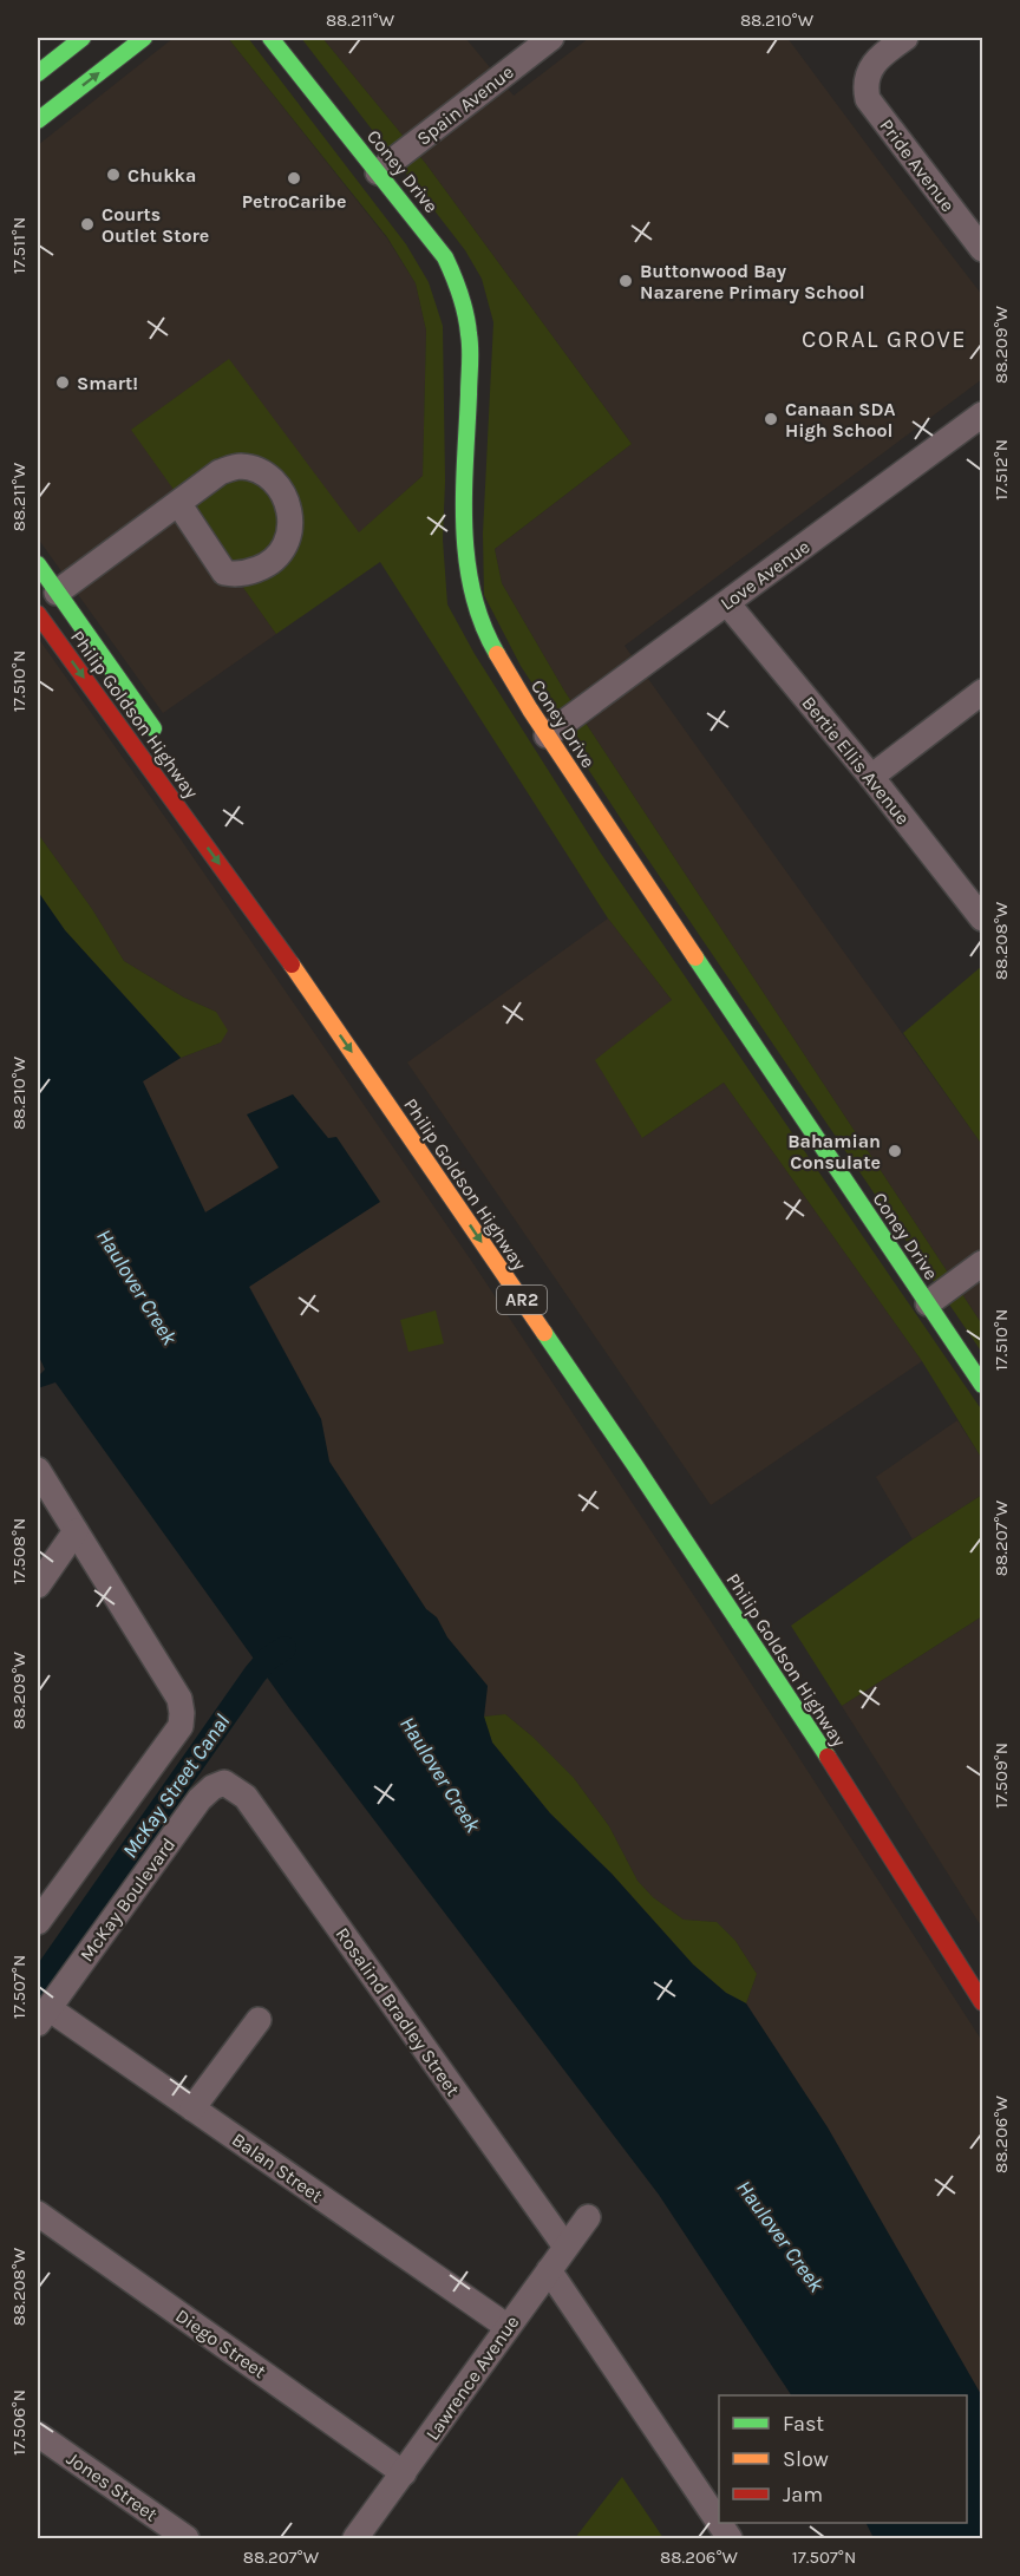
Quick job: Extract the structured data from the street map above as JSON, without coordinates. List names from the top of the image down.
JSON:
{
  "streets": {
    "main road": ["Coney Drive", "Philip Goldson Highway", "AR2"],
    "street": [
      "Spain Avenue",
      "Pride Avenue",
      "Love Avenue",
      "Bertie Ellis Avenue",
      "McKay Boulevard",
      "Rosalind Bradley Street",
      "Balan Street",
      "Diego Street",
      "Lawrence Avenue",
      "Jones Street"
    ]
  },
  "crossings": [
    ["Spain Avenue", "Coney Drive"],
    ["Coney Drive", "Love Avenue"],
    ["Love Avenue", "Bertie Ellis Avenue"],
    ["McKay Boulevard", "Rosalind Bradley Street"],
    ["McKay Boulevard", "Balan Street"],
    ["Rosalind Bradley Street", "Lawrence Avenue"],
    ["Balan Street", "Lawrence Avenue"],
    ["Diego Street", "Lawrence Avenue"]
  ],
  "one_way": ["Philip Goldson Highway"],
  "districts": ["CORAL GROVE"],
  "water": ["Haulover Creek", "McKay Street Canal"],
  "places": [
    "Chukka",
    "PetroCaribe",
    "Courts Outlet Store",
    "Buttonwood Bay Nazarene Primary School",
    "Smart!",
    "Canaan SDA High School",
    "Bahamian Consulate"
  ],
  "legend": ["Fast", "Slow", "Jam"],
  "coordinates": [
    "88.211°W",
    "88.210°W",
    "17.511°N",
    "88.209°W",
    "17.512°N",
    "17.510°N",
    "88.208°W",
    "88.207°W",
    "17.508°N",
    "17.509°N",
    "17.507°N",
    "88.206°W",
    "17.506°N"
  ]
}
